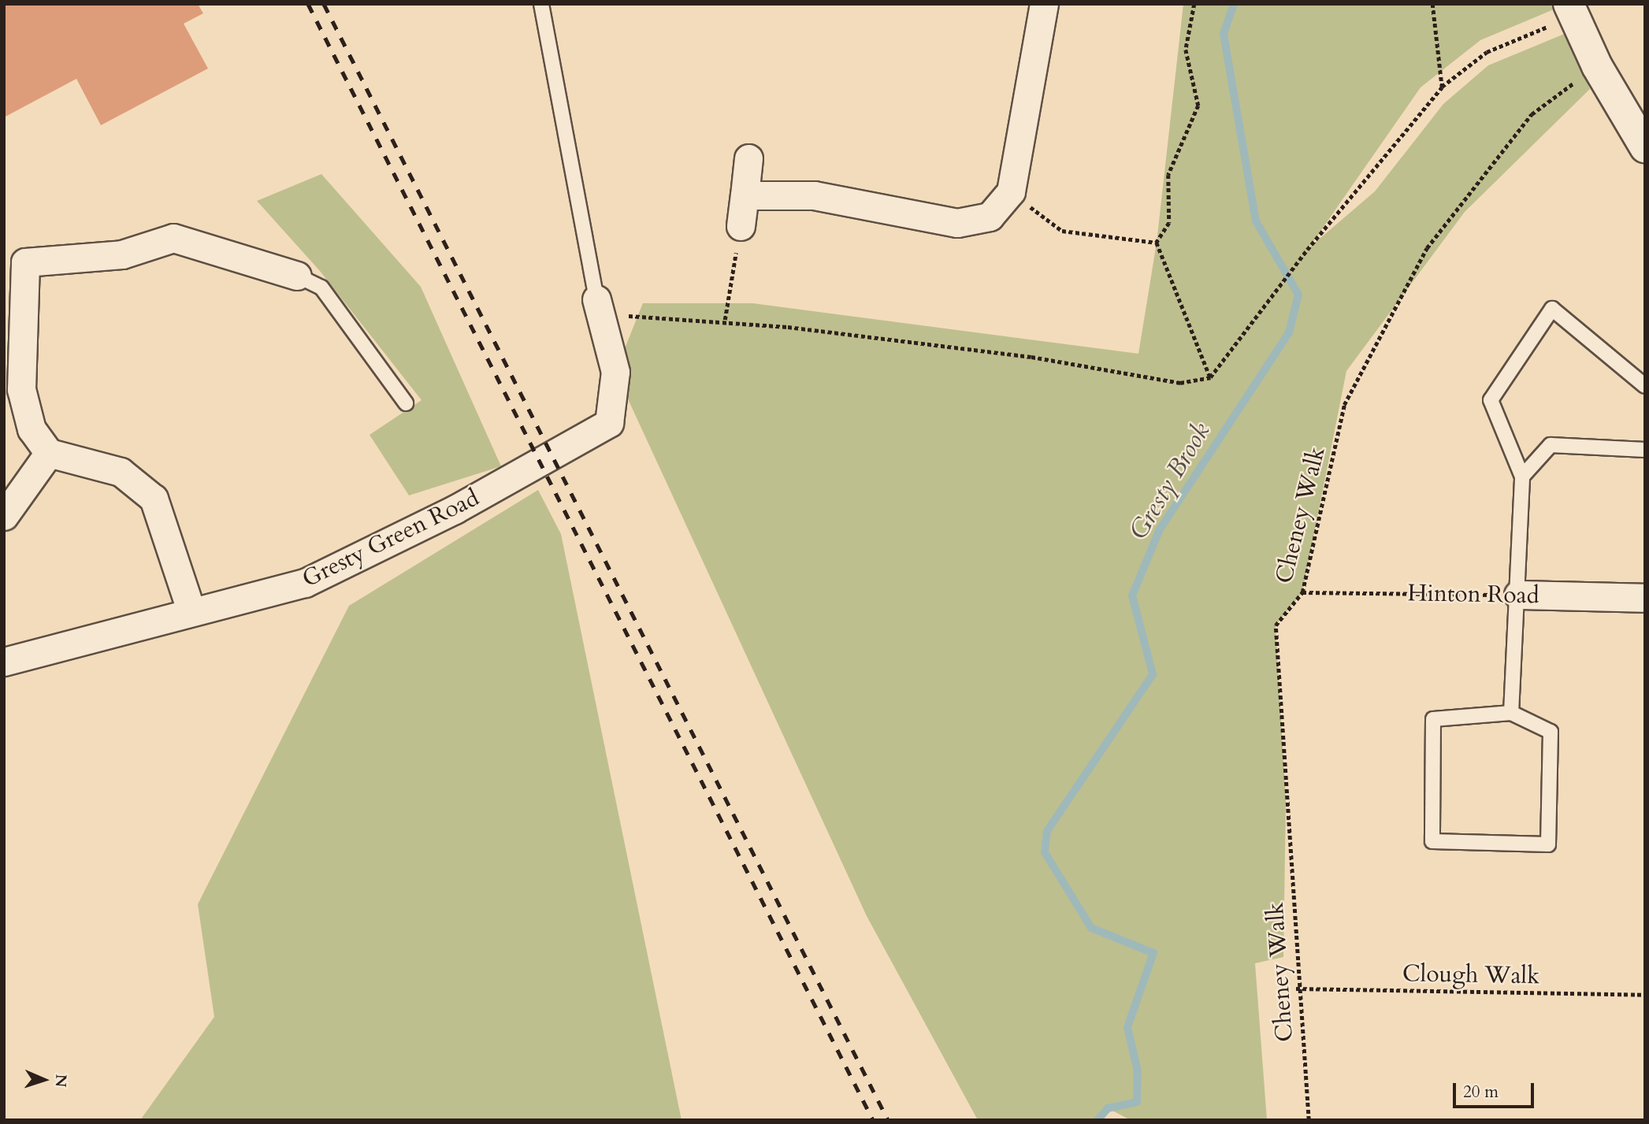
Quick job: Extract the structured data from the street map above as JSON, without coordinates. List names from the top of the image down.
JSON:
{
  "streets": {
    "street": ["Gresty Green Road", "Hinton Road"],
    "path": ["Cheney Walk", "Clough Walk"]
  },
  "crossings": [
    ["Cheney Walk", "Hinton Road"],
    ["Cheney Walk", "Clough Walk"]
  ],
  "water": ["Gresty Brook"],
  "scale_bar": "20 m",
  "north": "right"
}
